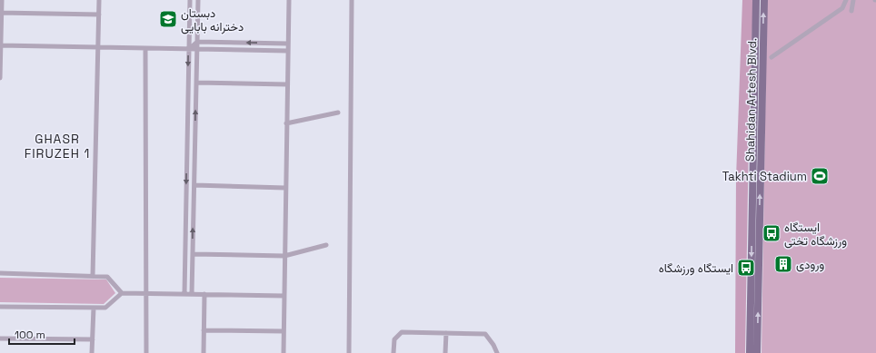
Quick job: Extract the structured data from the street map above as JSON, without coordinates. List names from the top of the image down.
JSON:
{
  "streets": {
    "main road": ["Shahidan Artesh Blvd."]
  },
  "districts": ["GHASR FIRUZEH 1"],
  "places": {
    "school or university": ["دبستان دخترانه بابایی"],
    "sports": ["Takhti Stadium"],
    "bus stop": ["ایستگاه ورزشگاه تختی", "ایستگاه ورزشگاه"],
    "building": ["ورودی"]
  },
  "scale_bar": "100 m"
}
